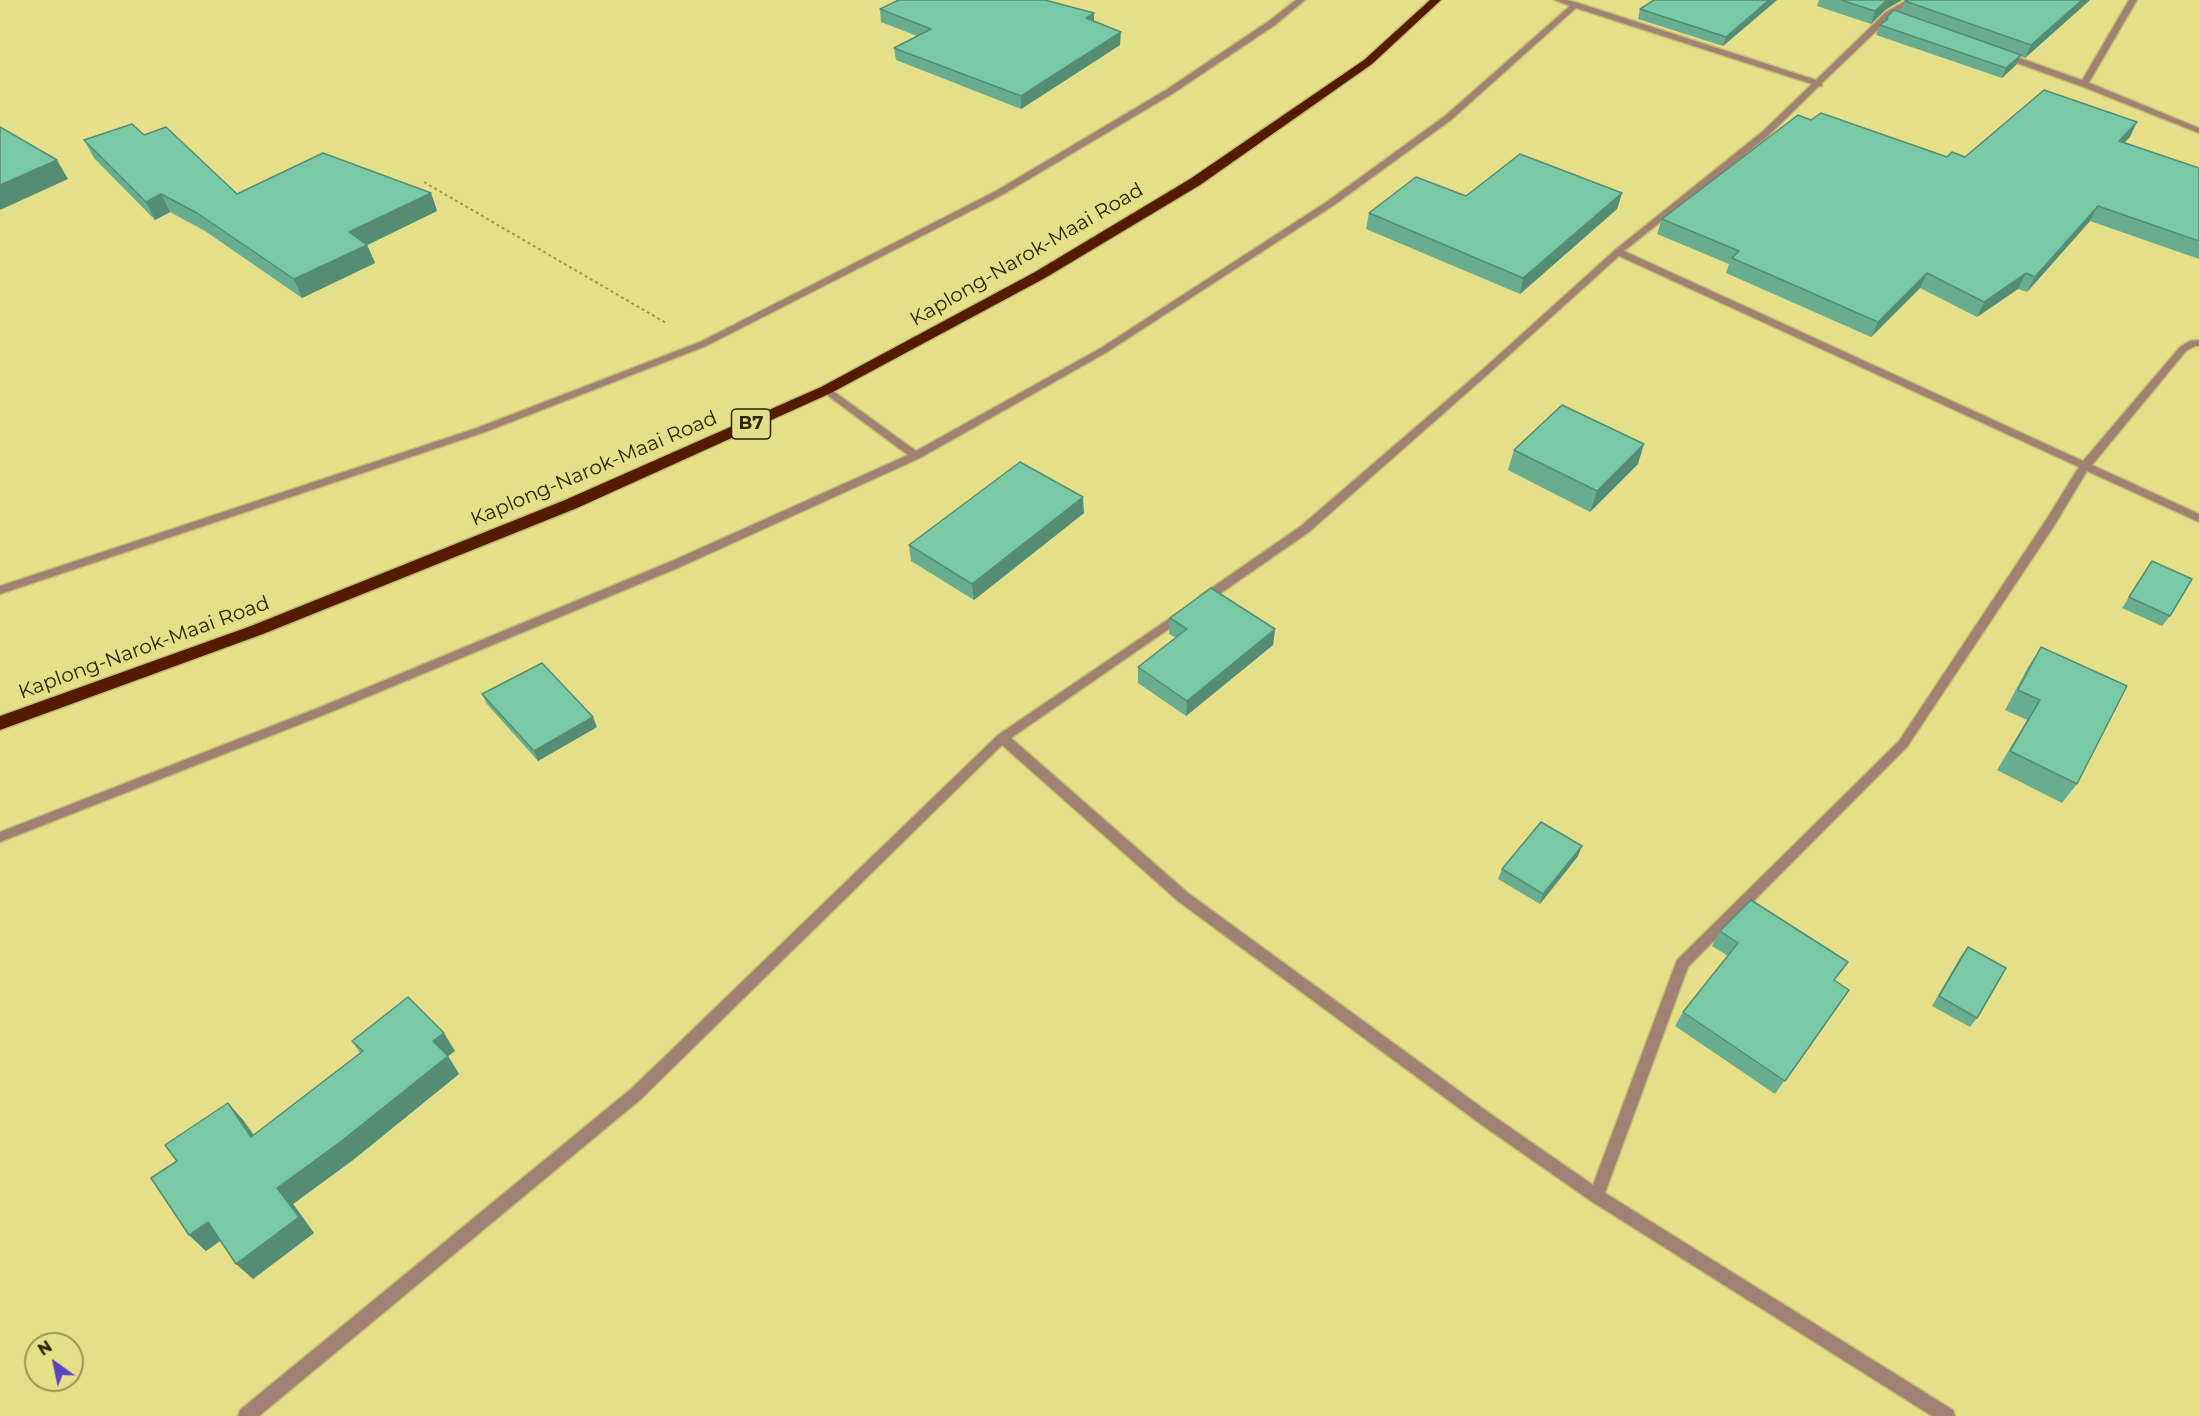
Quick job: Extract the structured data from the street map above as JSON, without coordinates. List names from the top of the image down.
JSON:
{
  "streets": {
    "highway": ["Kaplong-Narok-Maai Road", "B7"]
  },
  "north": "top left"
}
